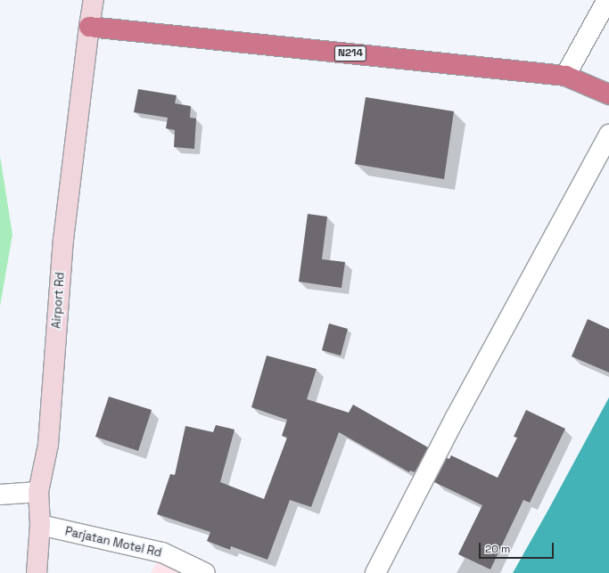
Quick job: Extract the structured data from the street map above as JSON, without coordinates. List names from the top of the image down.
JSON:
{
  "streets": {
    "highway": ["N214"],
    "main road": ["Airport Rd"],
    "street": ["Parjatan Motel Rd"]
  },
  "crossings": [
    ["N214", "Airport Rd"],
    ["Airport Rd", "Parjatan Motel Rd"]
  ],
  "scale_bar": "20 m"
}
